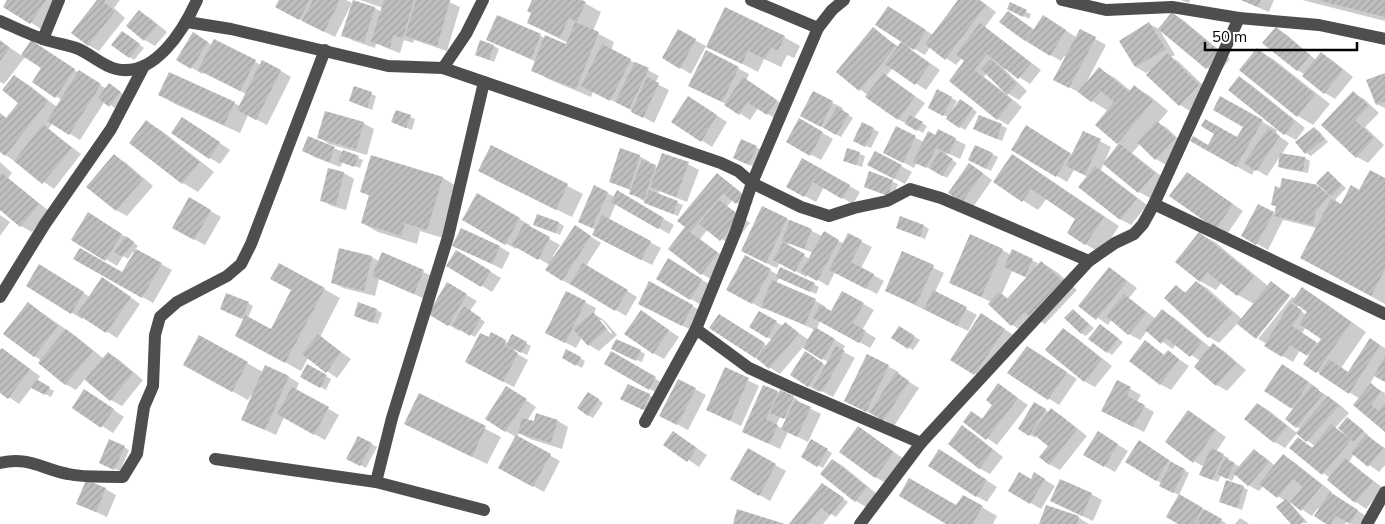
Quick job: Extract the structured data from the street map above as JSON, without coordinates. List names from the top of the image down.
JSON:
{
  "scale_bar": "50 m"
}
